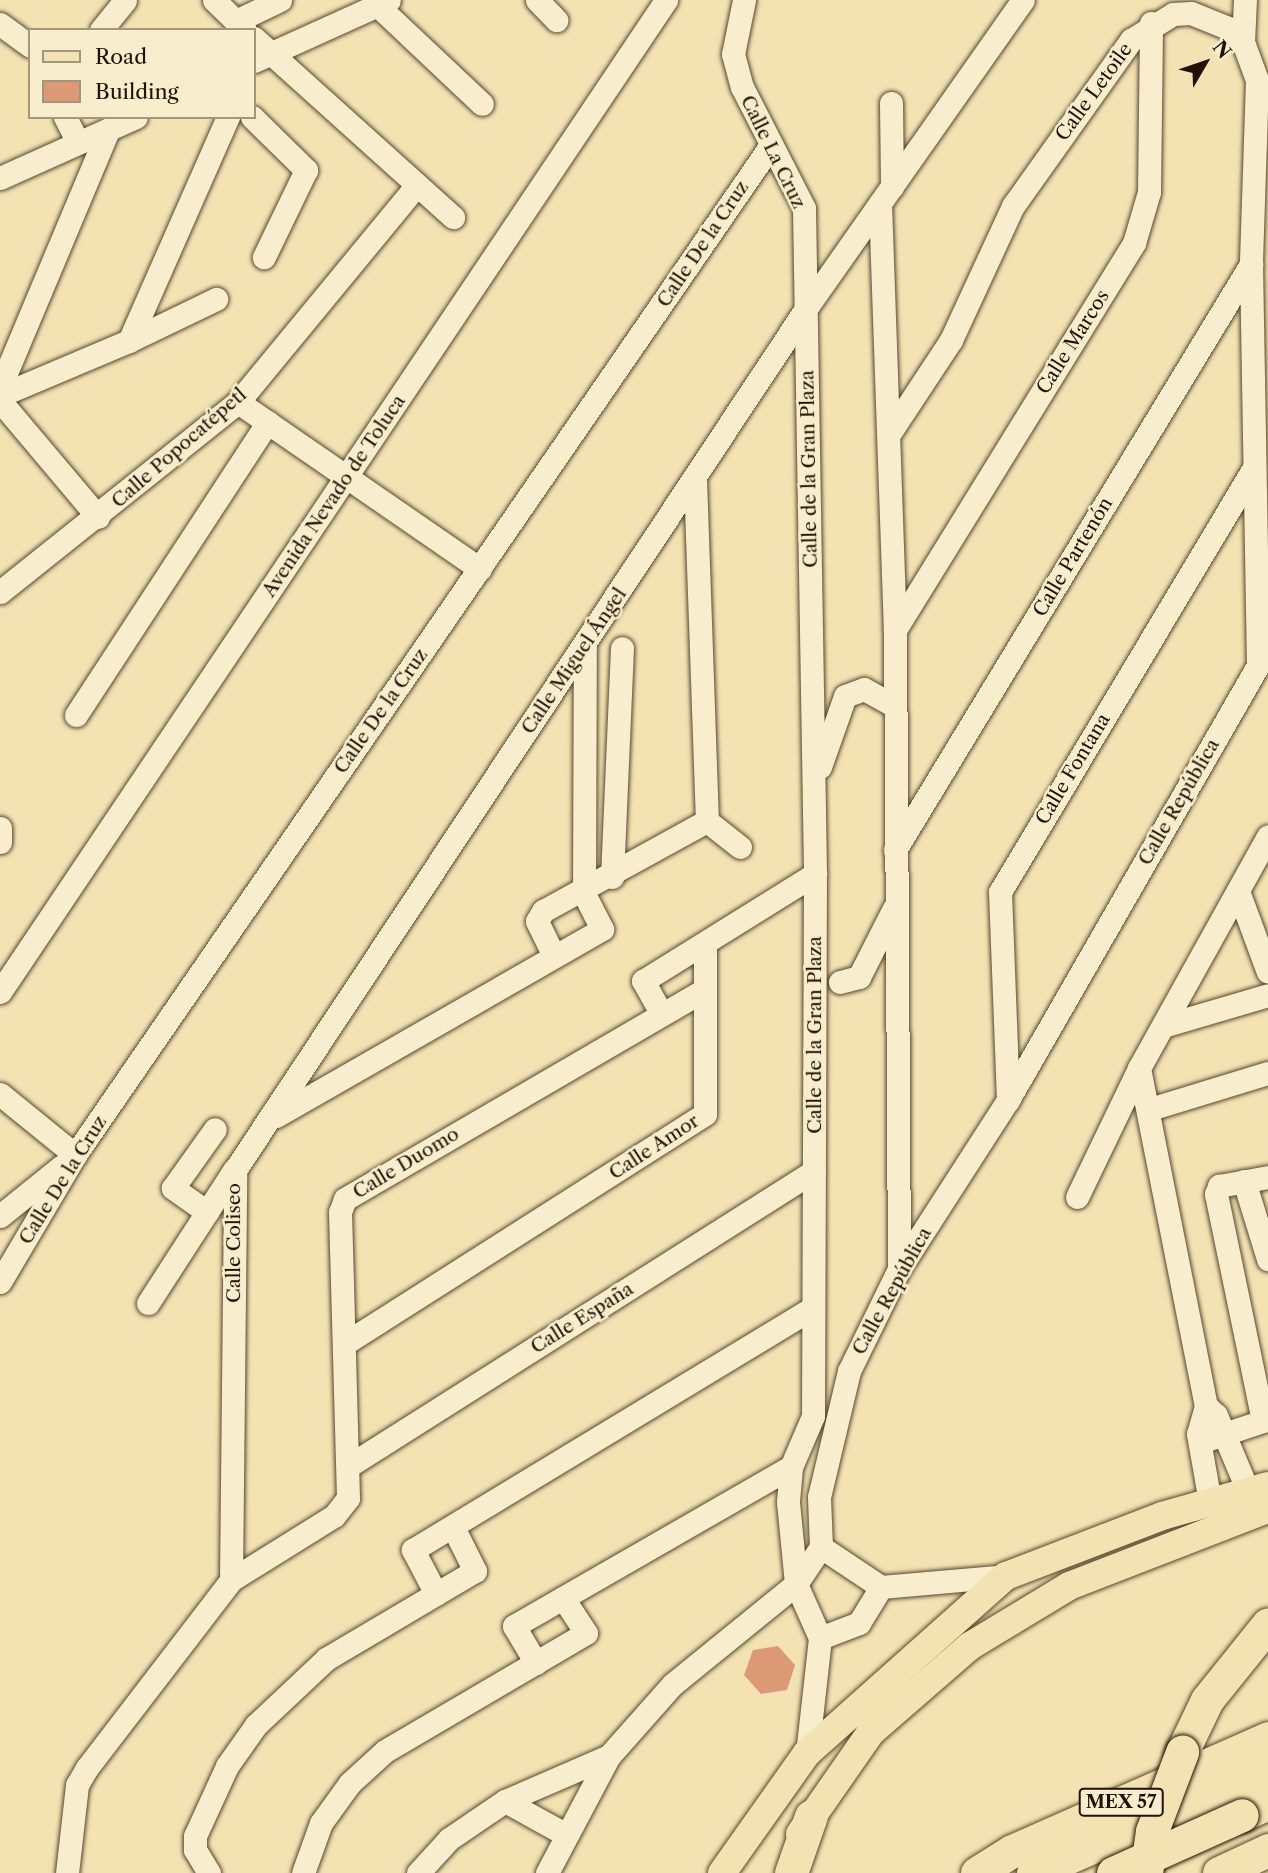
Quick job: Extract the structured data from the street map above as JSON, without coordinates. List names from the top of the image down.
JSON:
{
  "streets": {
    "highway": ["MEX 57"],
    "street": [
      "Calle Letoile",
      "Calle La Cruz",
      "Calle De la Cruz",
      "Calle Marcos",
      "Calle Popocatépetl",
      "Calle de la Gran Plaza",
      "Avenida Nevado de Toluca",
      "Calle Partenón",
      "Calle Miguel Ángel",
      "Calle Fontana",
      "Calle República",
      "Calle Amor",
      "Calle Duomo",
      "Calle Coliseo",
      "Calle España"
    ]
  },
  "crossings": [
    ["Calle Letoile", "Calle Marcos"],
    ["Calle La Cruz", "Calle De la Cruz"],
    ["Calle La Cruz", "Calle de la Gran Plaza"],
    ["Calle La Cruz", "Calle Miguel Ángel"],
    ["Calle de la Gran Plaza", "Calle Miguel Ángel"],
    ["Calle de la Gran Plaza", "Calle España"],
    ["Calle Miguel Ángel", "Calle Coliseo"],
    ["Calle Fontana", "Calle República"],
    ["Calle Amor", "Calle Duomo"],
    ["Calle Duomo", "Calle Coliseo"],
    ["Calle Duomo", "Calle España"]
  ],
  "legend": ["Road", "Building"],
  "north": "top right"
}
